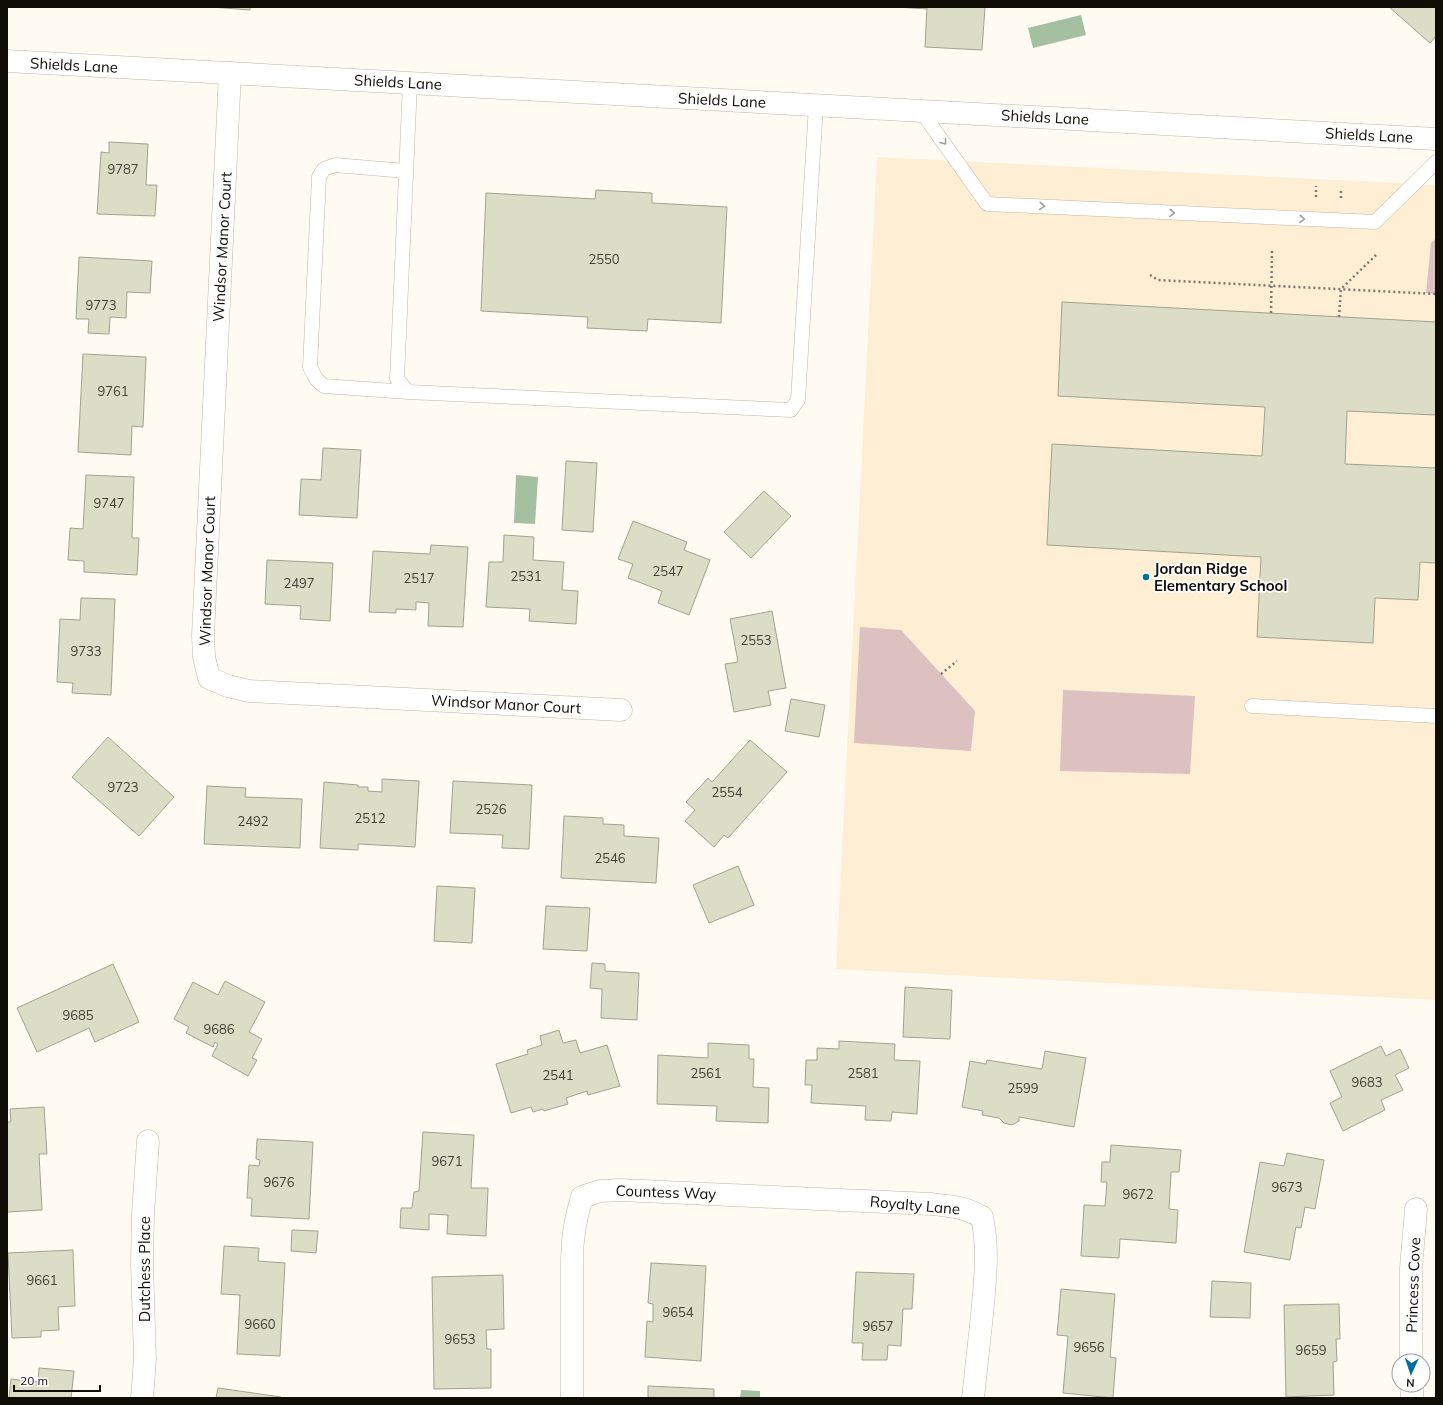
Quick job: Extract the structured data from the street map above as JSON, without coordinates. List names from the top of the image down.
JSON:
{
  "streets": {
    "street": [
      "Shields Lane",
      "Windsor Manor Court",
      "Countess Way",
      "Royalty Lane",
      "Dutchess Place",
      "Princess Cove"
    ]
  },
  "crossings": [
    ["Shields Lane", "Windsor Manor Court"],
    ["Countess Way", "Royalty Lane"]
  ],
  "places": ["Jordan Ridge Elementary School"],
  "house_numbers": [
    "9787",
    "2550",
    "9773",
    "9761",
    "9747",
    "2547",
    "2531",
    "2517",
    "2497",
    "2553",
    "9733",
    "9723",
    "2554",
    "2526",
    "2512",
    "2492",
    "2546",
    "9685",
    "9686",
    "2561",
    "2581",
    "2541",
    "9683",
    "2599",
    "9671",
    "9676",
    "9673",
    "9672",
    "9661",
    "9654",
    "9660",
    "9657",
    "9653",
    "9656",
    "9659"
  ],
  "scale_bar": "20 m",
  "north": "bottom"
}
